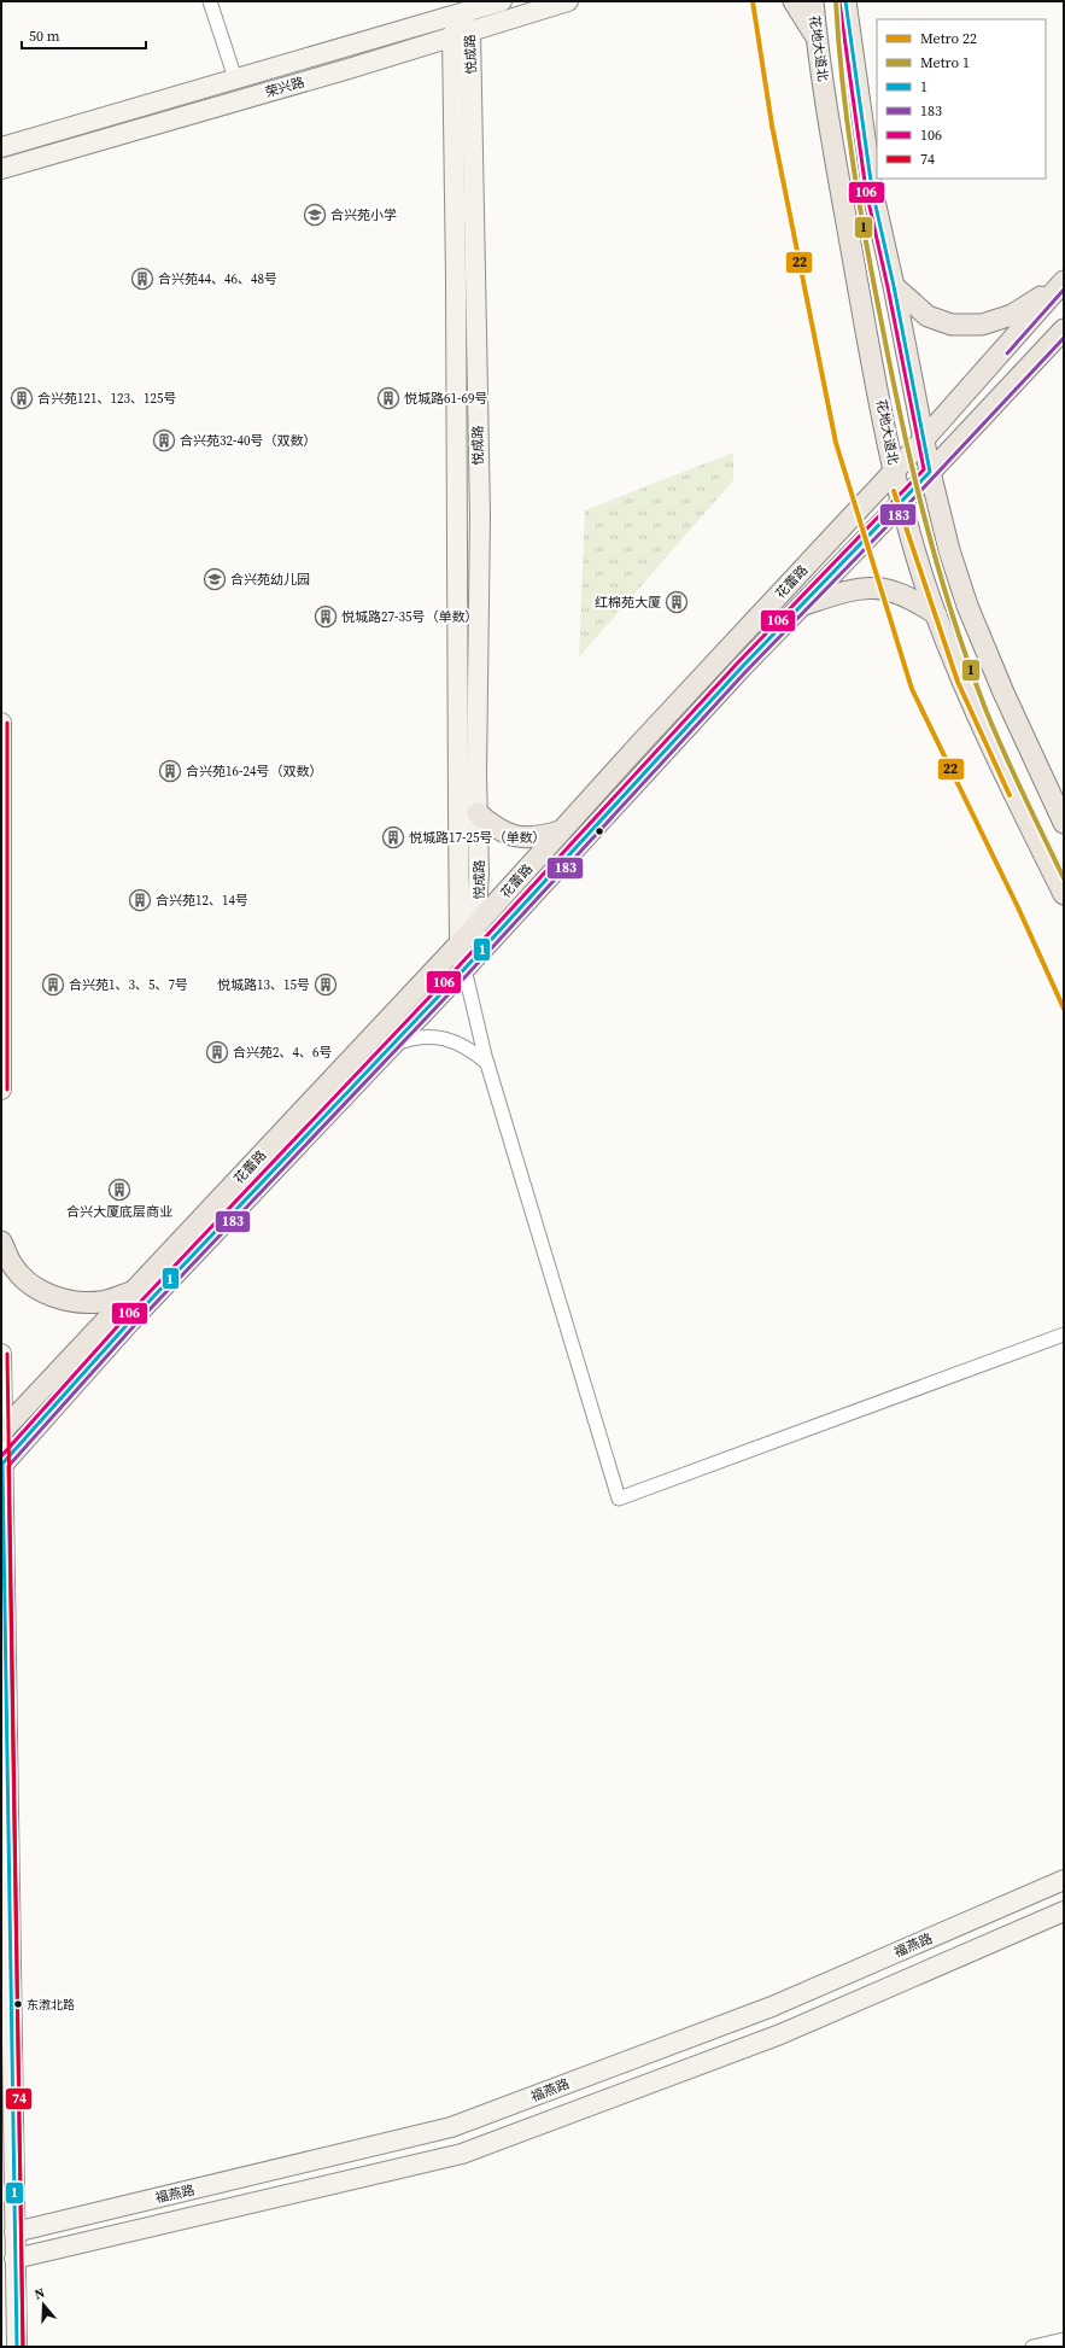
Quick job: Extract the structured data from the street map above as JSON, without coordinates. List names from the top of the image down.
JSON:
{
  "streets": {
    "main road": ["花地大道北", "花蕾路"],
    "street": ["悦成路", "荣兴路", "福燕路"]
  },
  "crossings": [
    ["花地大道北", "花蕾路"],
    ["悦成路", "荣兴路"],
    ["悦成路", "花蕾路"]
  ],
  "places": {
    "school or university": ["合兴苑小学", "合兴苑幼儿园"],
    "building": [
      "合兴苑44、46、48号",
      "合兴苑121、123、125号",
      "悦城路61-69号",
      "合兴苑32-40号（双数）",
      "红棉苑大厦",
      "悦城路27-35号（单数）",
      "合兴苑16-24号（双数）",
      "悦城路17-25号（单数）",
      "合兴苑12、14号",
      "合兴苑1、3、5、7号",
      "悦城路13、15号",
      "合兴苑2、4、6号",
      "合兴大厦底层商业"
    ],
    "other": ["东漖北路"]
  },
  "lines": [
    "metro line 22",
    "metro line 1",
    "transit line 1",
    "transit line 106",
    "transit line 183",
    "transit line 74"
  ],
  "legend": [
    "Metro 22",
    "Metro 1",
    "1",
    "183",
    "106",
    "74"
  ],
  "scale_bar": "50 m",
  "north": "top"
}
